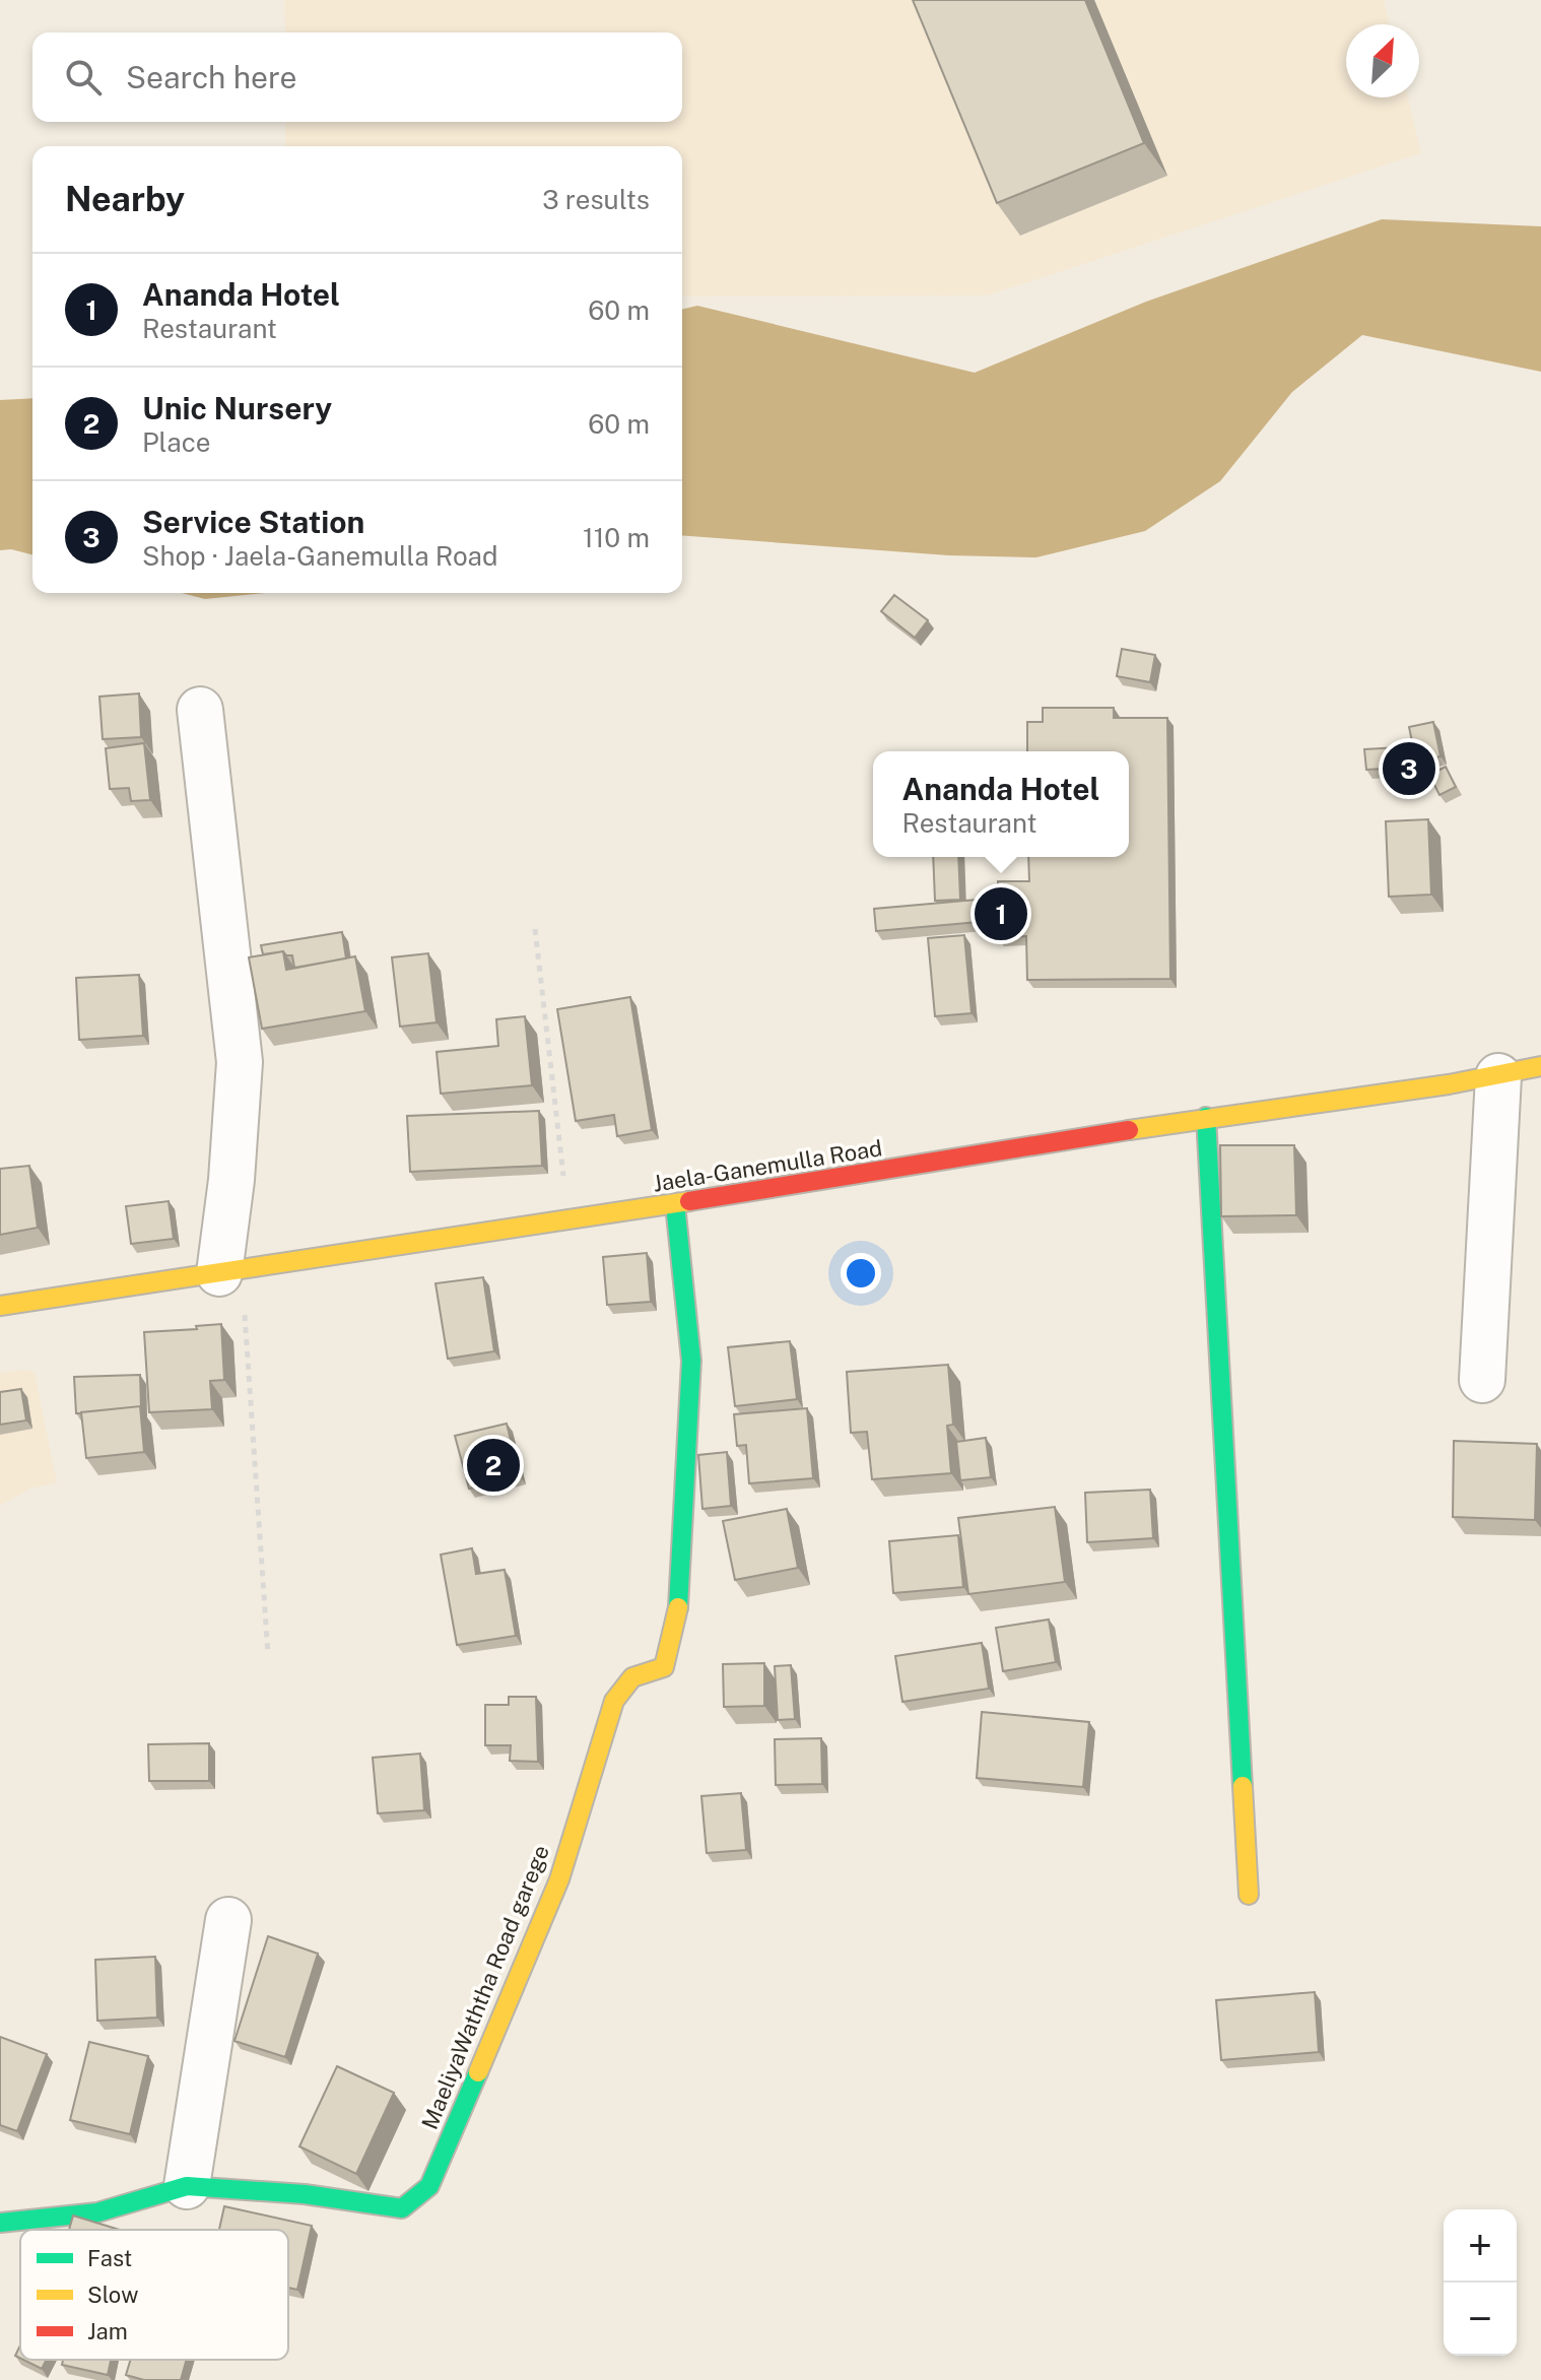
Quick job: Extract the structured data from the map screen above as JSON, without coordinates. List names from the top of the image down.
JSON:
{
  "streets": {
    "street": ["Jaela-Ganemulla Road", "MaeliyaWaththa Road garege"]
  },
  "crossings": [
    ["Jaela-Ganemulla Road", "MaeliyaWaththa Road garege"]
  ],
  "legend": ["Fast", "Slow", "Jam"],
  "north": "top right",
  "page": {
    "search": "Search here",
    "heading": ["Nearby", "3 results"],
    "list": [
      {
        "mark": "1",
        "name": "Ananda Hotel",
        "note": "Restaurant",
        "value": "60 m"
      },
      {
        "mark": "2",
        "name": "Unic Nursery",
        "note": "Place",
        "value": "60 m"
      },
      {
        "mark": "3",
        "name": "Service Station",
        "note": "Shop · Jaela-Ganemulla Road",
        "value": "110 m"
      }
    ],
    "pins": ["3", "1", "2"],
    "popup": ["Ananda Hotel", "Restaurant"],
    "map_buttons": ["+", "−"]
  }
}
